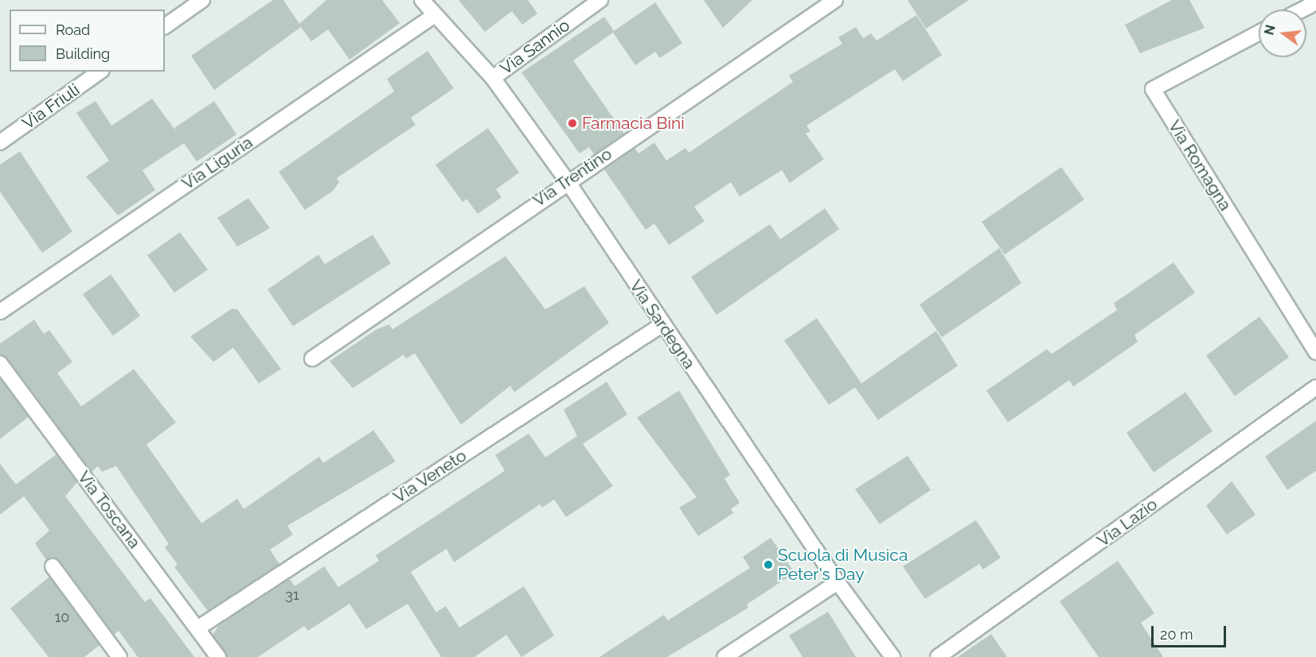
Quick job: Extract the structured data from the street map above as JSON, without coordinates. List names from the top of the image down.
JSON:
{
  "streets": {
    "street": [
      "Via Sannio",
      "Via Friuli",
      "Via Liguria",
      "Via Romagna",
      "Via Trentino",
      "Via Sardegna",
      "Via Veneto",
      "Via Toscana",
      "Via Lazio"
    ]
  },
  "crossings": [
    ["Via Sannio", "Via Sardegna"],
    ["Via Liguria", "Via Sardegna"],
    ["Via Trentino", "Via Sardegna"],
    ["Via Sardegna", "Via Veneto"],
    ["Via Veneto", "Via Toscana"]
  ],
  "places": ["Farmacia Bini", "Scuola di Musica Peter's Day"],
  "house_numbers": ["31", "10"],
  "legend": ["Road", "Building"],
  "scale_bar": "20 m",
  "north": "left"
}
